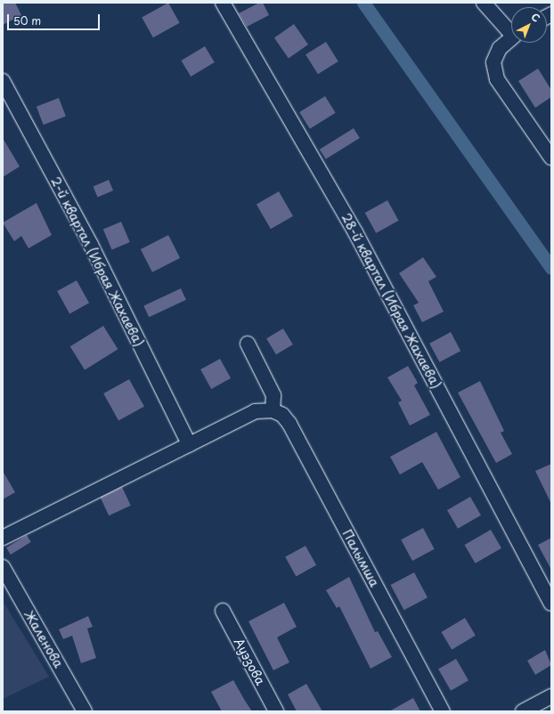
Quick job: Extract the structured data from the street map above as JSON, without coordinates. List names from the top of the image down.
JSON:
{
  "streets": {
    "street": [
      "2-й квартал (Ибрая Жахаева)",
      "28-й квартал (Ибрая Жахаева)",
      "Палымша",
      "Жаленова",
      "Ауэзова"
    ]
  },
  "scale_bar": "50 m",
  "north": "top right"
}
